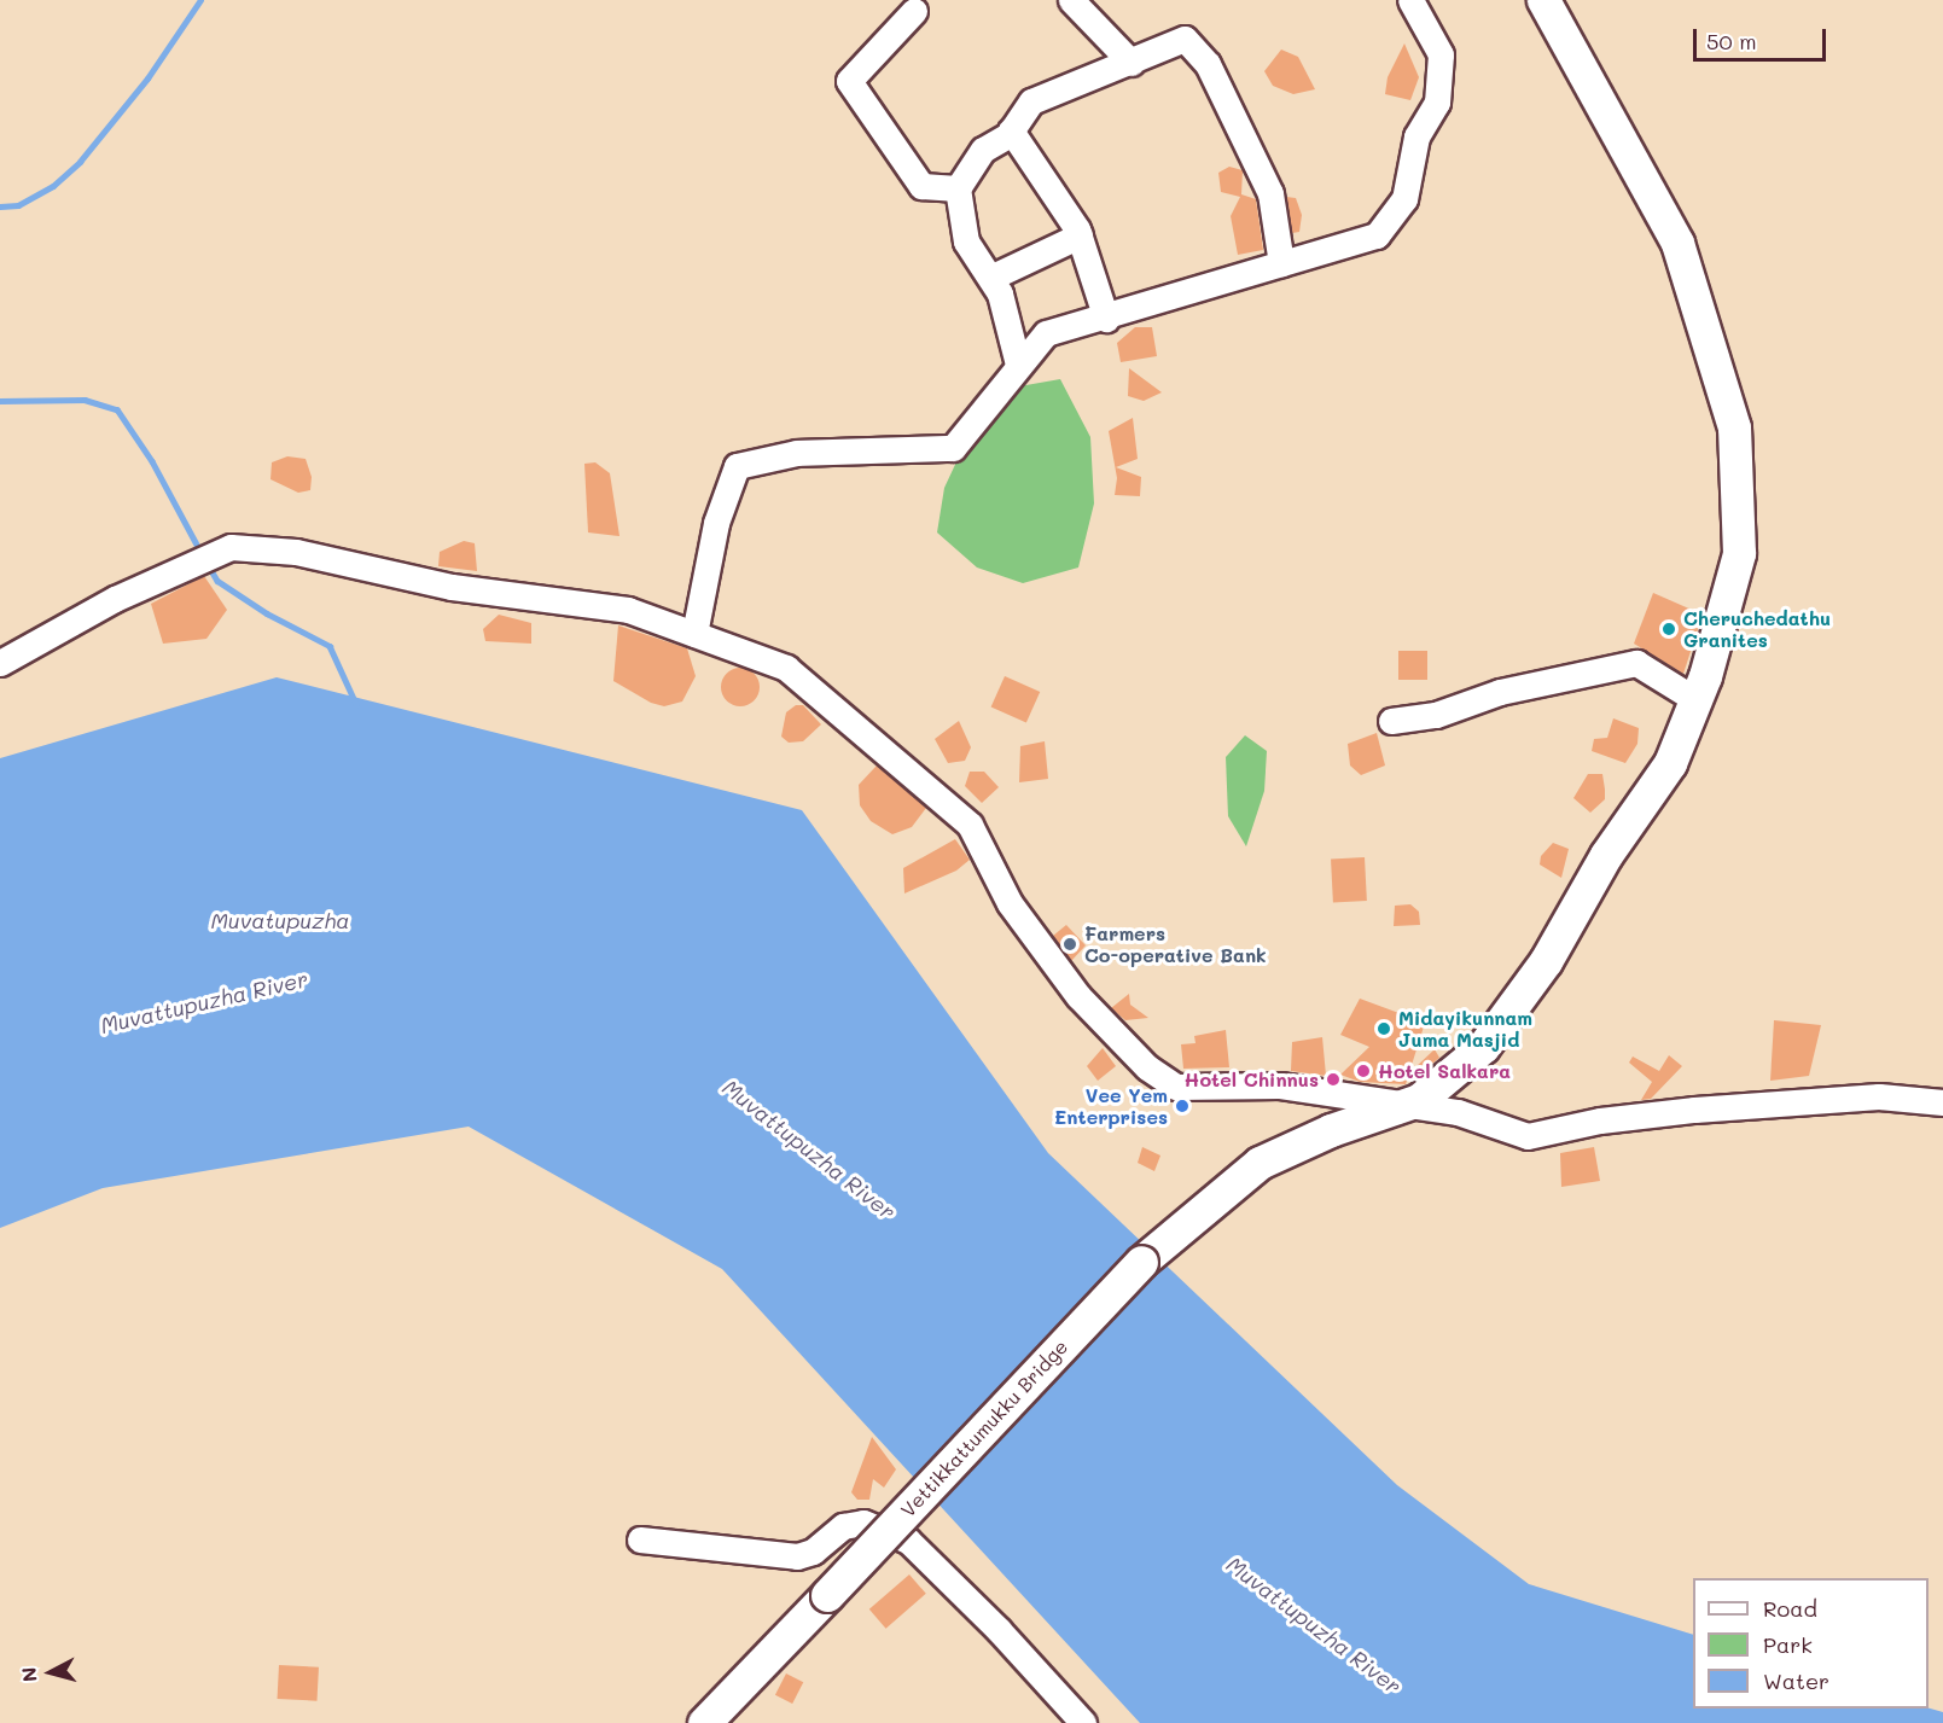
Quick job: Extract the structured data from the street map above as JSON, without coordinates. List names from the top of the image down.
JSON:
{
  "streets": {
    "main road": ["Vettikkattumukku Bridge"]
  },
  "water": ["Muvatupuzha", "Muvattupuzha River"],
  "places": [
    "Cheruchedathu Granites",
    "Farmers Co-operative Bank",
    "Midayikunnam Juma Masjid",
    "Hotel Salkara",
    "Hotel Chinnus",
    "Vee Yem Enterprises"
  ],
  "legend": ["Road", "Park", "Water"],
  "scale_bar": "50 m",
  "north": "left"
}
